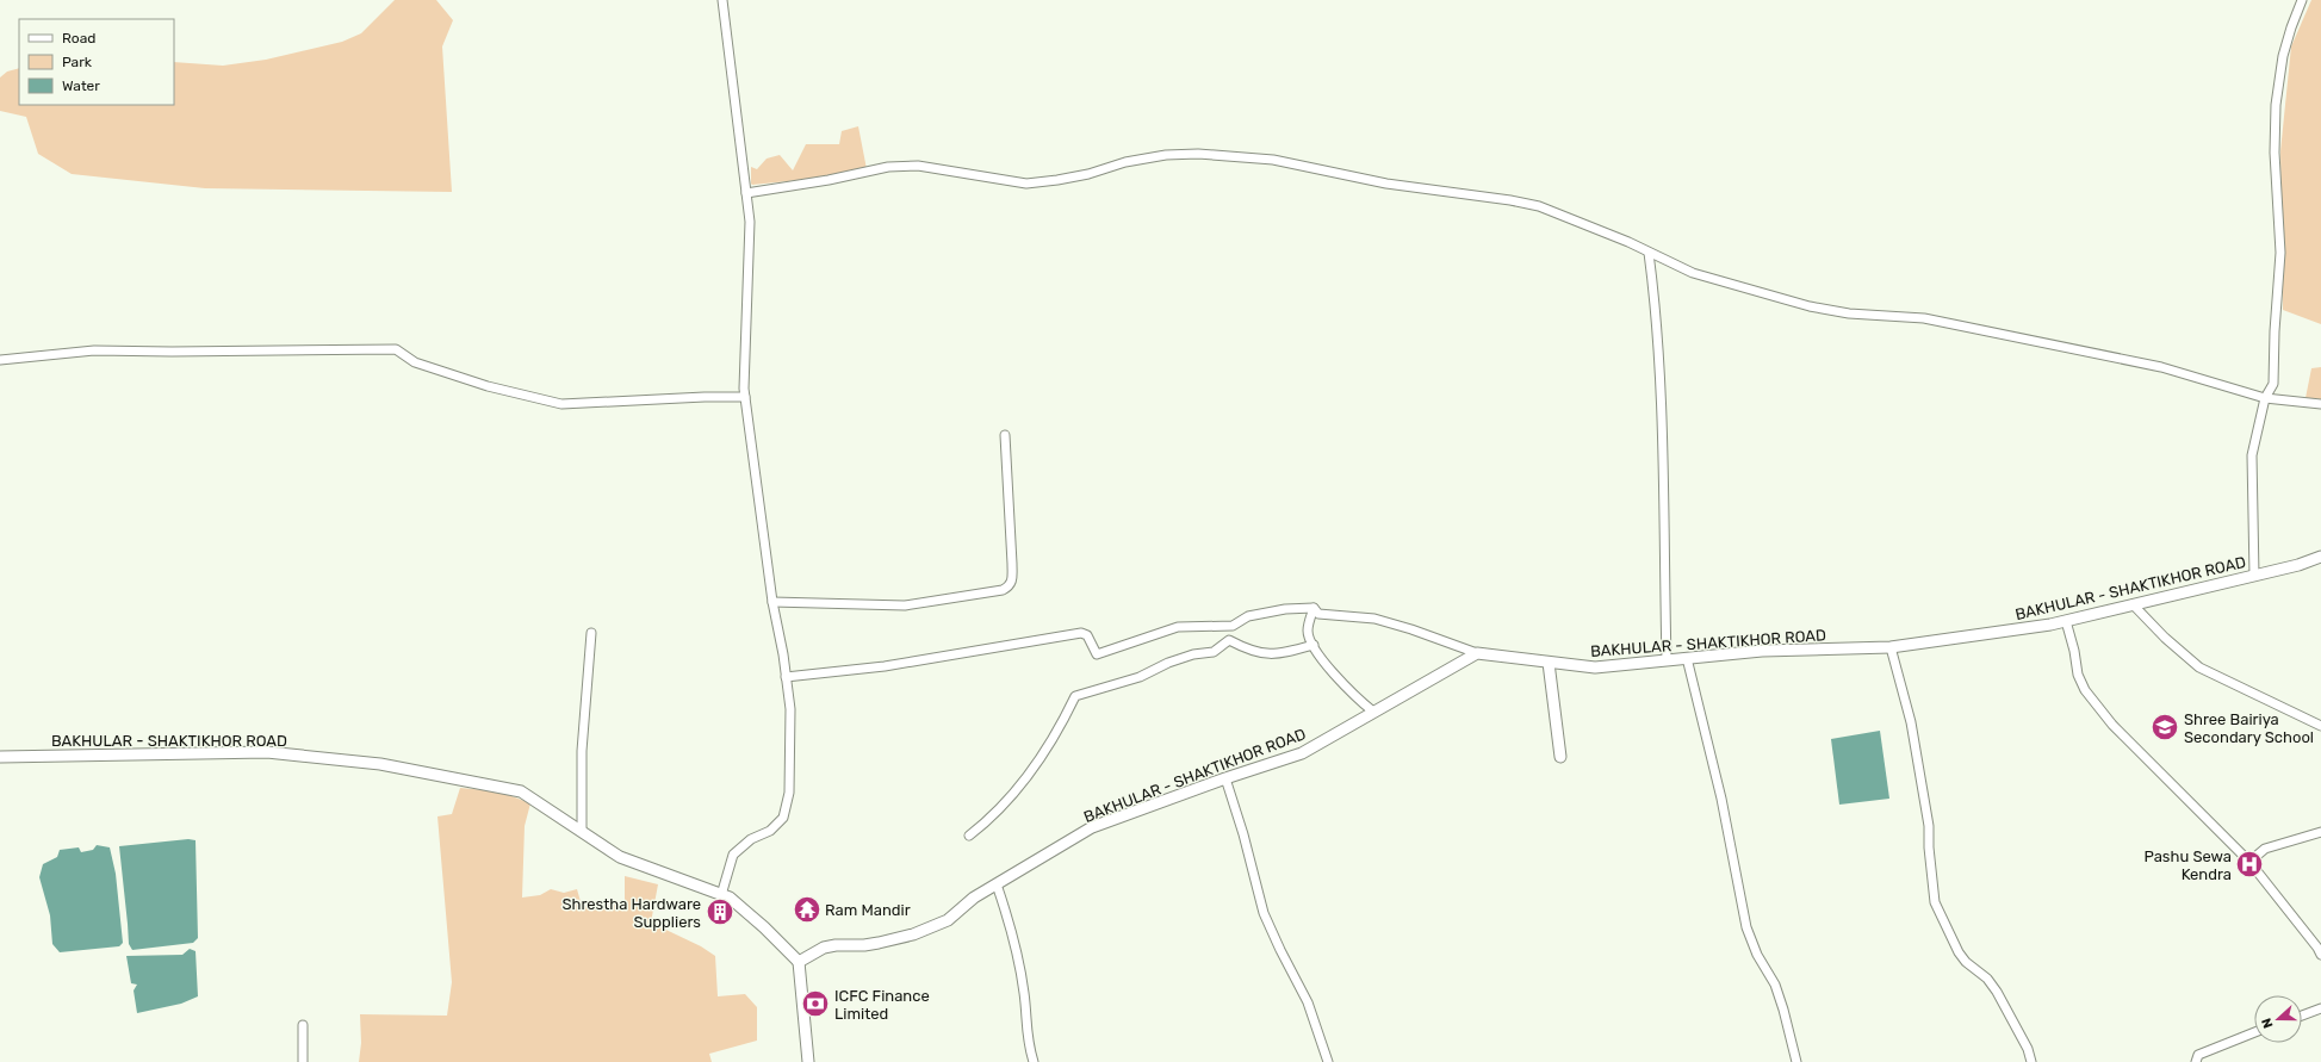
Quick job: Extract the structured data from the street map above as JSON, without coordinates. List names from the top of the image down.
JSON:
{
  "streets": {
    "street": ["BAKHULAR - SHAKTIKHOR ROAD"]
  },
  "places": {
    "school or university": ["Shree Bairiya Secondary School"],
    "hospital": ["Pashu Sewa Kendra"],
    "temple": ["Ram Mandir"],
    "building": ["Shrestha Hardware Suppliers"],
    "bank": ["ICFC Finance Limited"]
  },
  "legend": ["Road", "Park", "Water"],
  "north": "left"
}
